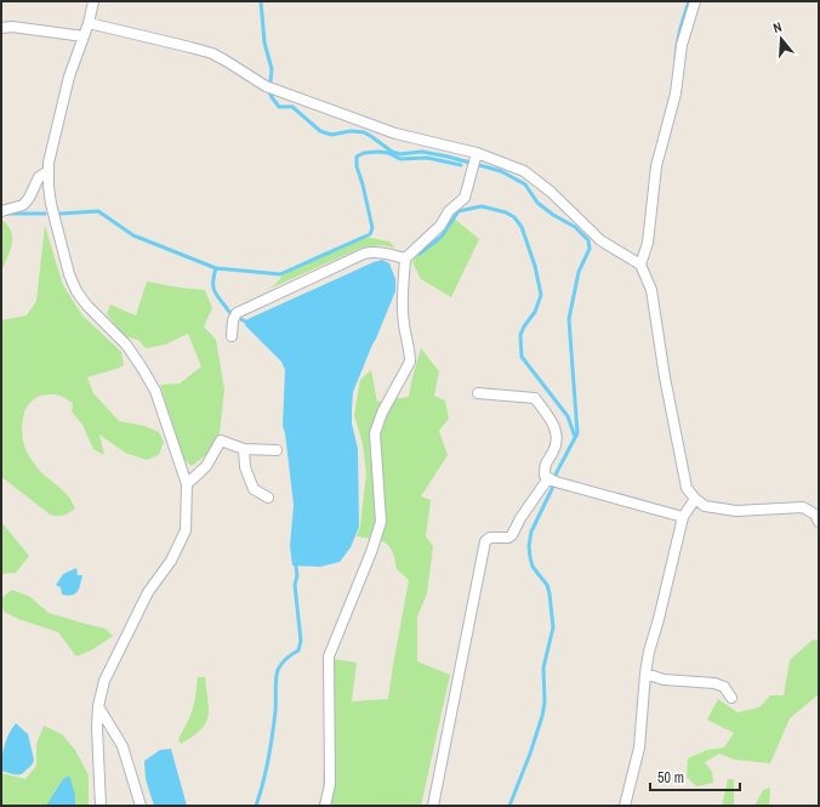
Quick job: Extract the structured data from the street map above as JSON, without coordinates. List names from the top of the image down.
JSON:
{
  "scale_bar": "50 m",
  "north": "top"
}
